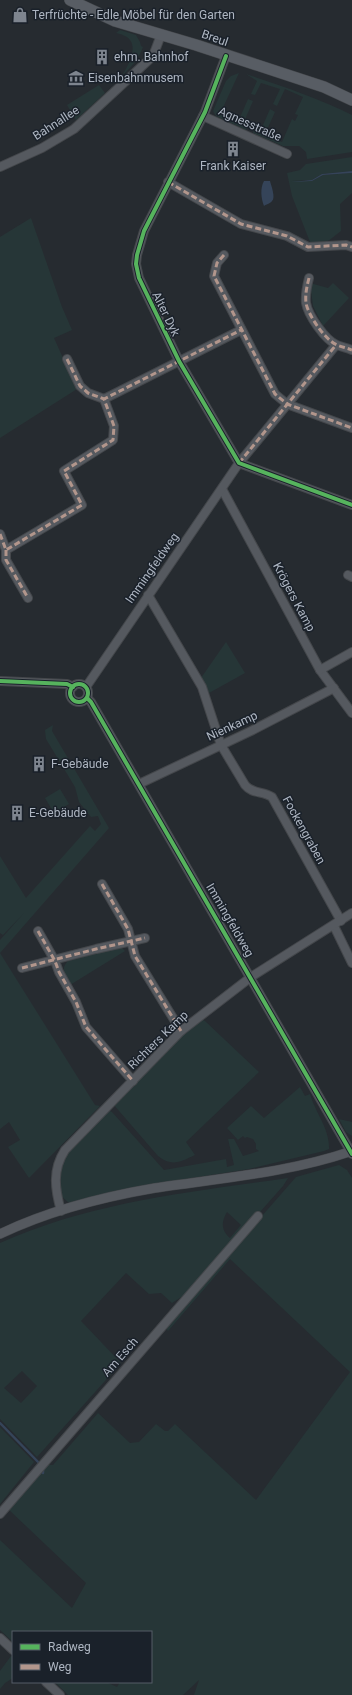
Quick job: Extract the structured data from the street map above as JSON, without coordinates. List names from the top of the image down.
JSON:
{
  "streets": {
    "main road": ["Breul"],
    "street": [
      "Bahnallee",
      "Agnesstraße",
      "Alter Dyk",
      "Immingfeldweg",
      "Krögers Kamp",
      "Nienkamp",
      "Fockengraben",
      "Richters Kamp",
      "Am Esch"
    ]
  },
  "crossings": [
    ["Breul", "Bahnallee"],
    ["Breul", "Alter Dyk"],
    ["Agnesstraße", "Alter Dyk"],
    ["Alter Dyk", "Immingfeldweg"],
    ["Immingfeldweg", "Krögers Kamp"],
    ["Immingfeldweg", "Nienkamp"],
    ["Immingfeldweg", "Fockengraben"],
    ["Immingfeldweg", "Richters Kamp"],
    ["Krögers Kamp", "Nienkamp"],
    ["Nienkamp", "Fockengraben"],
    ["Fockengraben", "Richters Kamp"]
  ],
  "places": {
    "shop": ["Terfrüchte - Edle Möbel für den Garten"],
    "building": [
      "ehm. Bahnhof",
      "Frank Kaiser",
      "F-Gebäude",
      "E-Gebäude"
    ],
    "museum": ["Eisenbahnmusem"]
  },
  "legend": ["Radweg", "Weg"]
}
